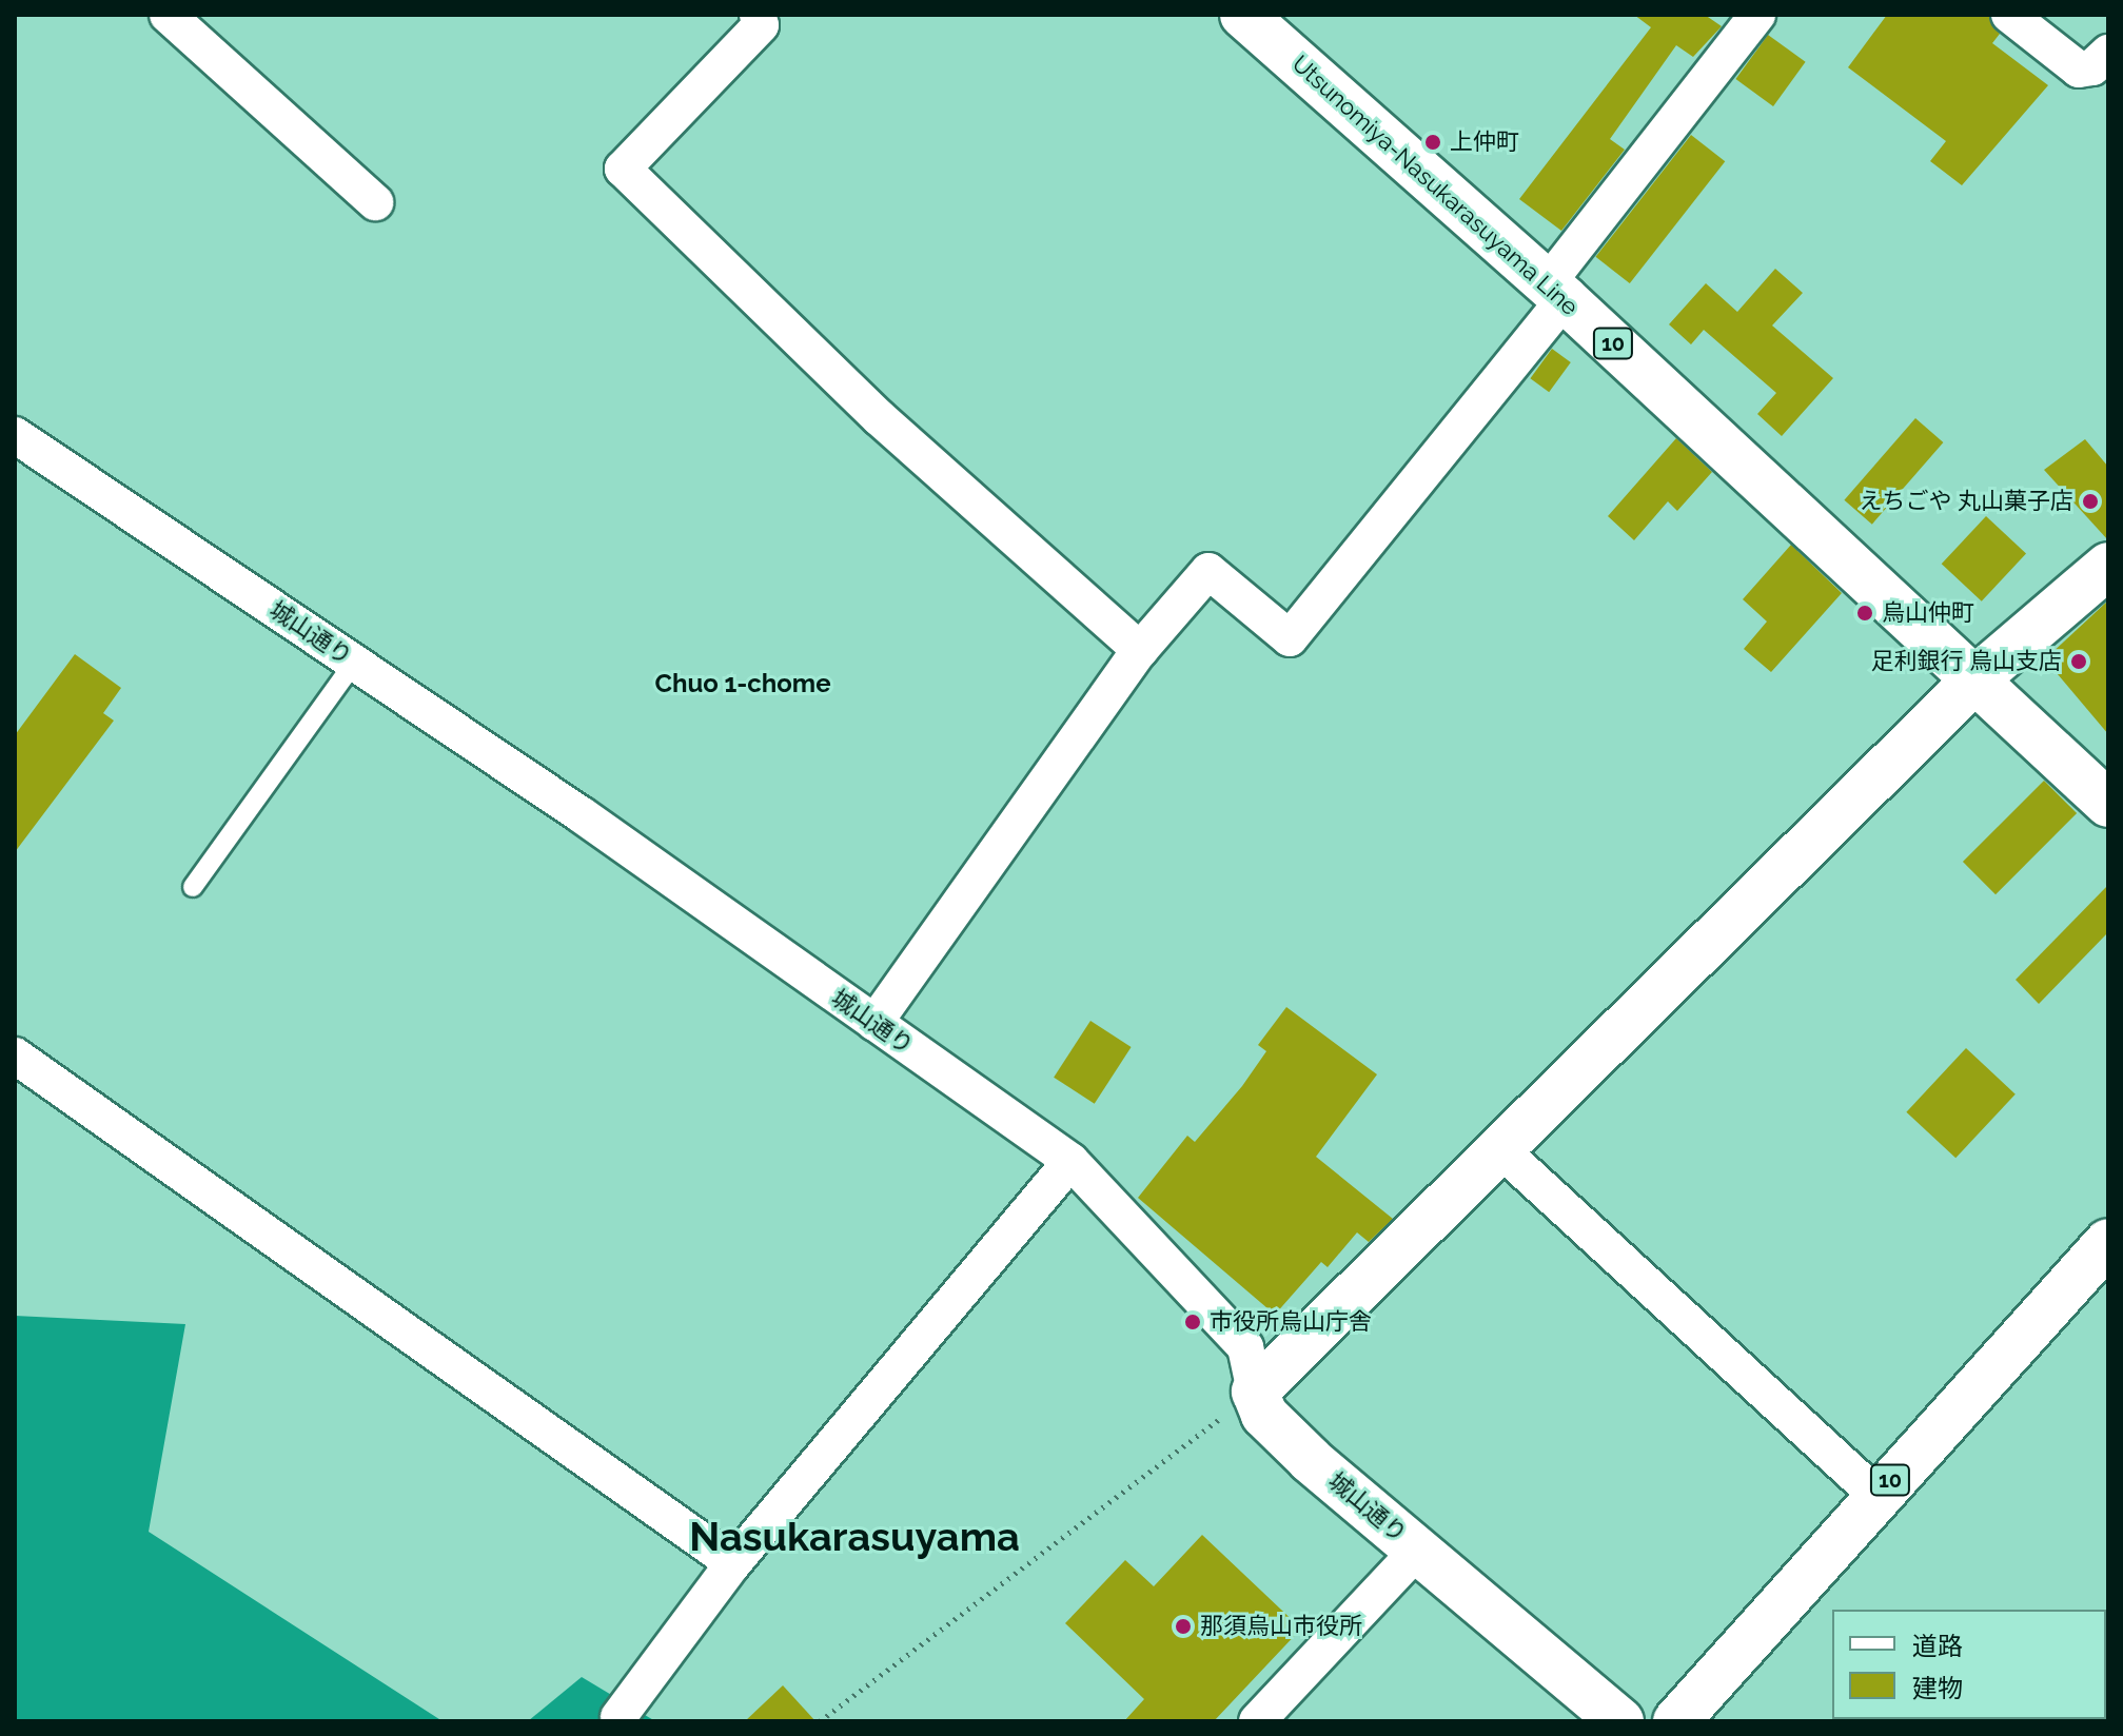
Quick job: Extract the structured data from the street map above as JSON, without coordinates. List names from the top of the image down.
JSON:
{
  "streets": {
    "main road": ["Utsunomiya-Nasukarasuyama Line", "10", "城山通り"]
  },
  "districts": ["Chuo 1-chome", "Nasukarasuyama"],
  "places": [
    "上仲町",
    "えちごや 丸山菓子店",
    "烏山仲町",
    "足利銀行 烏山支店",
    "市役所烏山庁舎",
    "那須烏山市役所"
  ],
  "legend": ["道路", "建物"]
}
